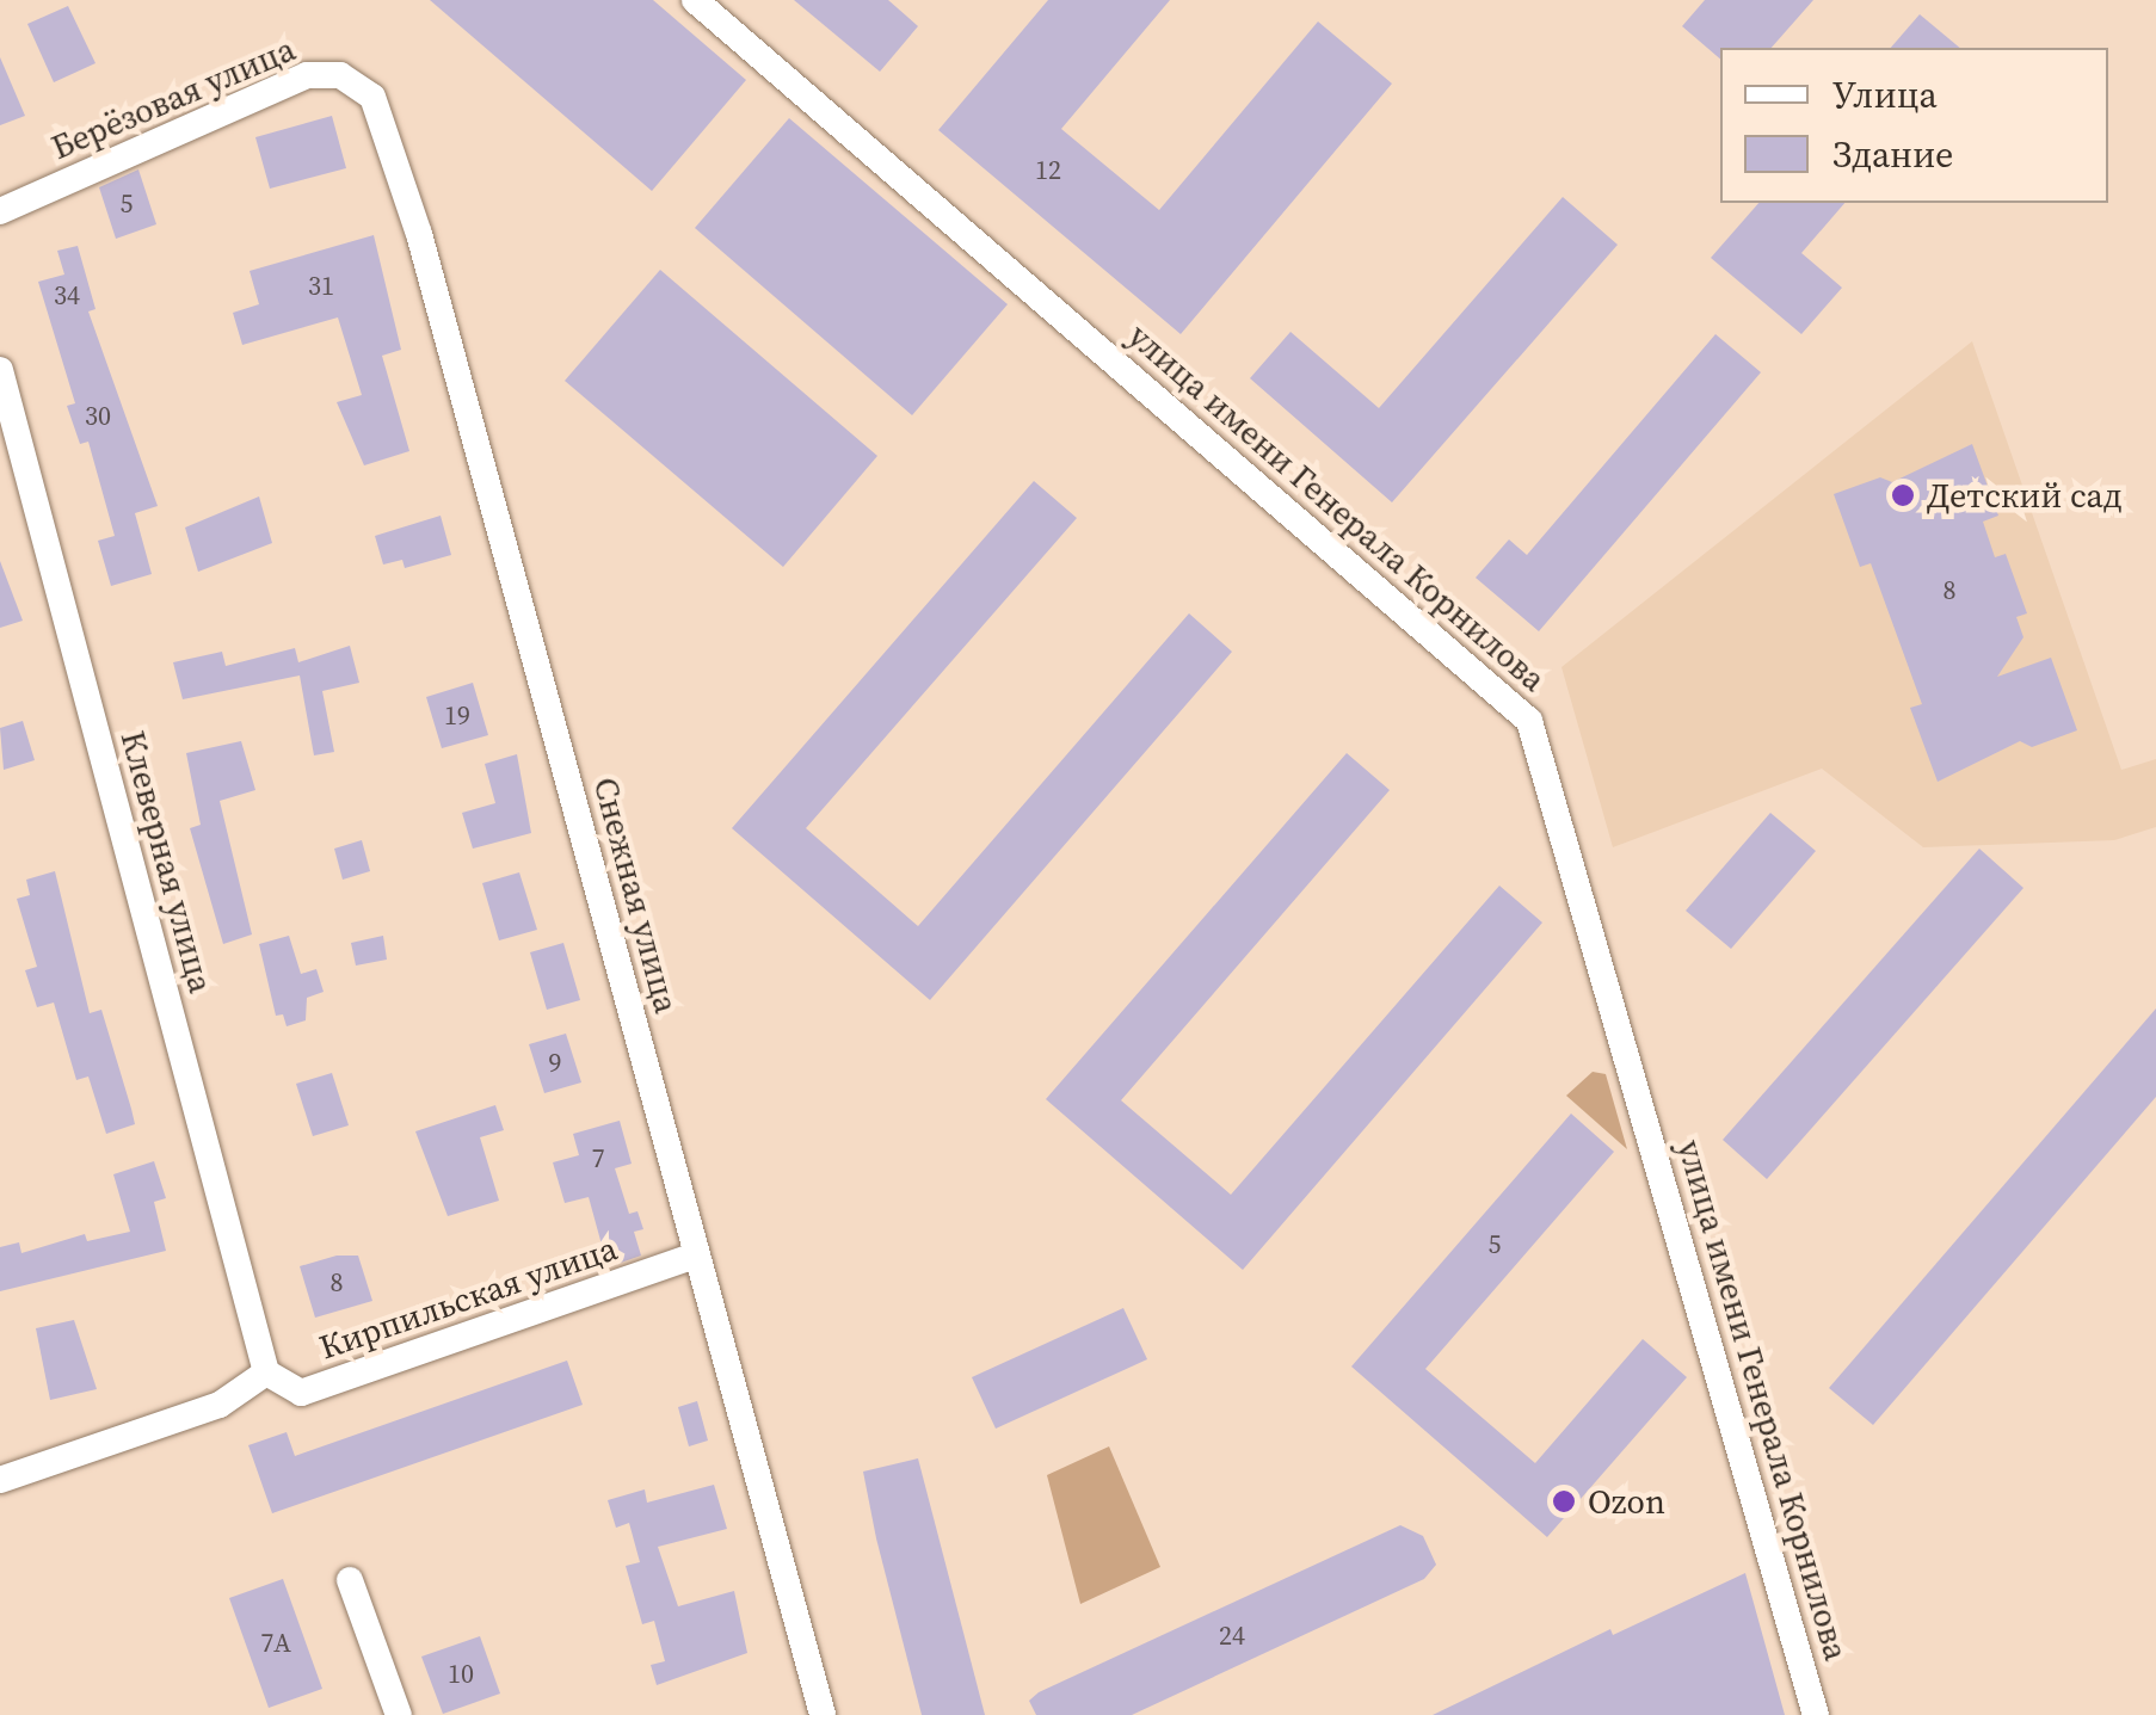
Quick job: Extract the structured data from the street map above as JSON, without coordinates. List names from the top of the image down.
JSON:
{
  "streets": {
    "street": [
      "Берёзовая улица",
      "улица имени Генерала Корнилова",
      "Клеверная улица",
      "Снежная улица",
      "Кирпильская улица"
    ]
  },
  "crossings": [
    ["Берёзовая улица", "Снежная улица"],
    ["Клеверная улица", "Кирпильская улица"],
    ["Снежная улица", "Кирпильская улица"]
  ],
  "places": ["Детский сад", "Ozon"],
  "house_numbers": [
    "12",
    "5",
    "31",
    "34",
    "30",
    "8",
    "19",
    "9",
    "7",
    "5",
    "8",
    "24",
    "7А",
    "10"
  ],
  "legend": ["Улица", "Здание"]
}
